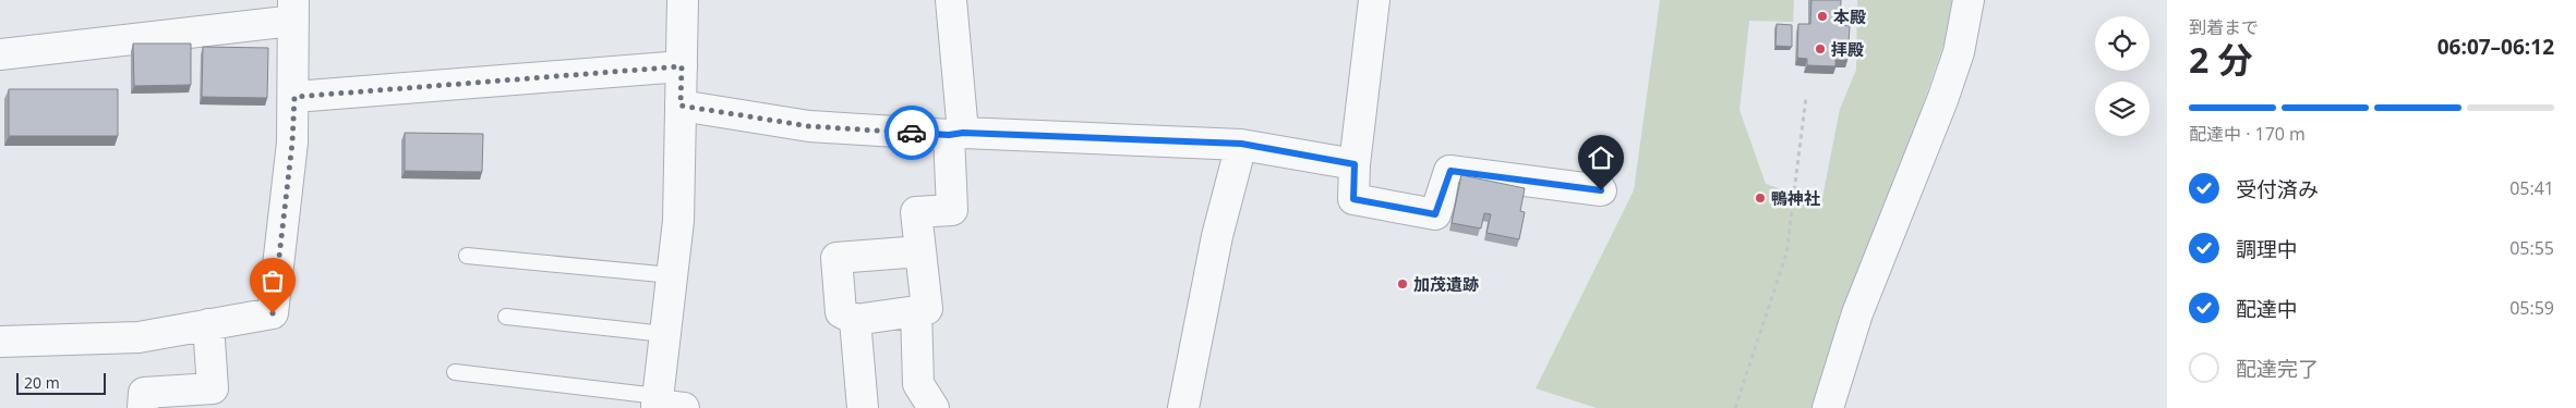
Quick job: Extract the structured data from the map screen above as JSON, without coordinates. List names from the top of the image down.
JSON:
{
  "places": [
    "本殿",
    "拝殿",
    "鴨神社",
    "加茂遺跡"
  ],
  "scale_bar": "20 m",
  "page": {
    "heading": ["2 分", "到着まで", "06:07–06:12"],
    "bar": "配達中 · 170 m",
    "list": [
      ["受付済み", "05:41"],
      ["調理中", "05:55"],
      ["配達中", "05:59"],
      "配達完了"
    ],
    "scale": "20 m"
  }
}
